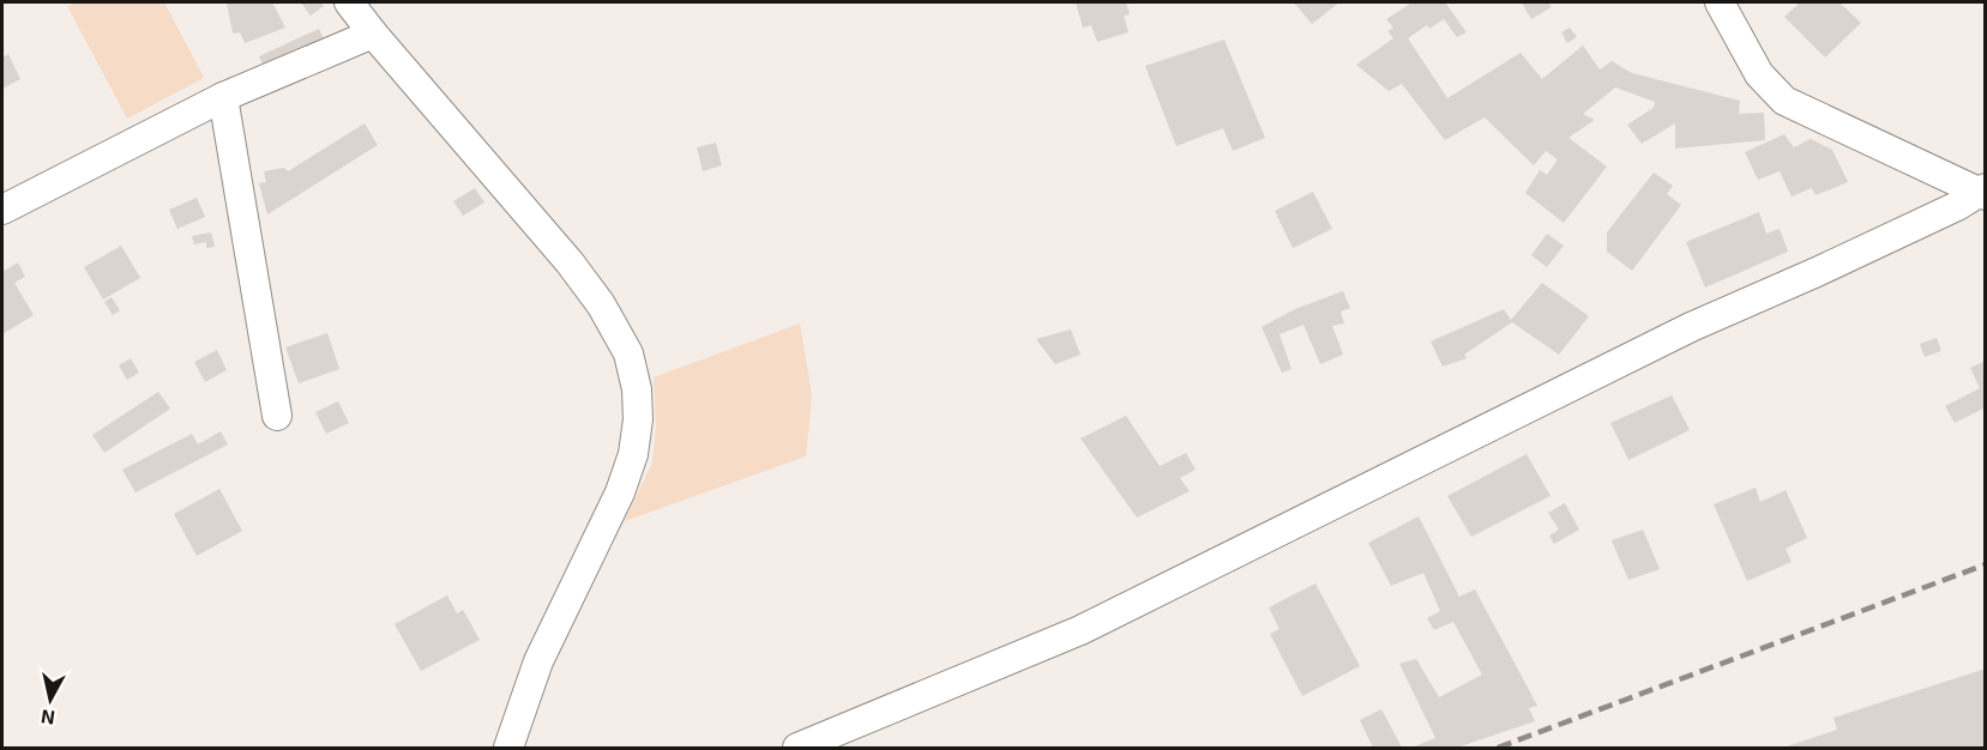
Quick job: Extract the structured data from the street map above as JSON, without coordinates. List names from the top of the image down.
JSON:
{
  "north": "bottom"
}
